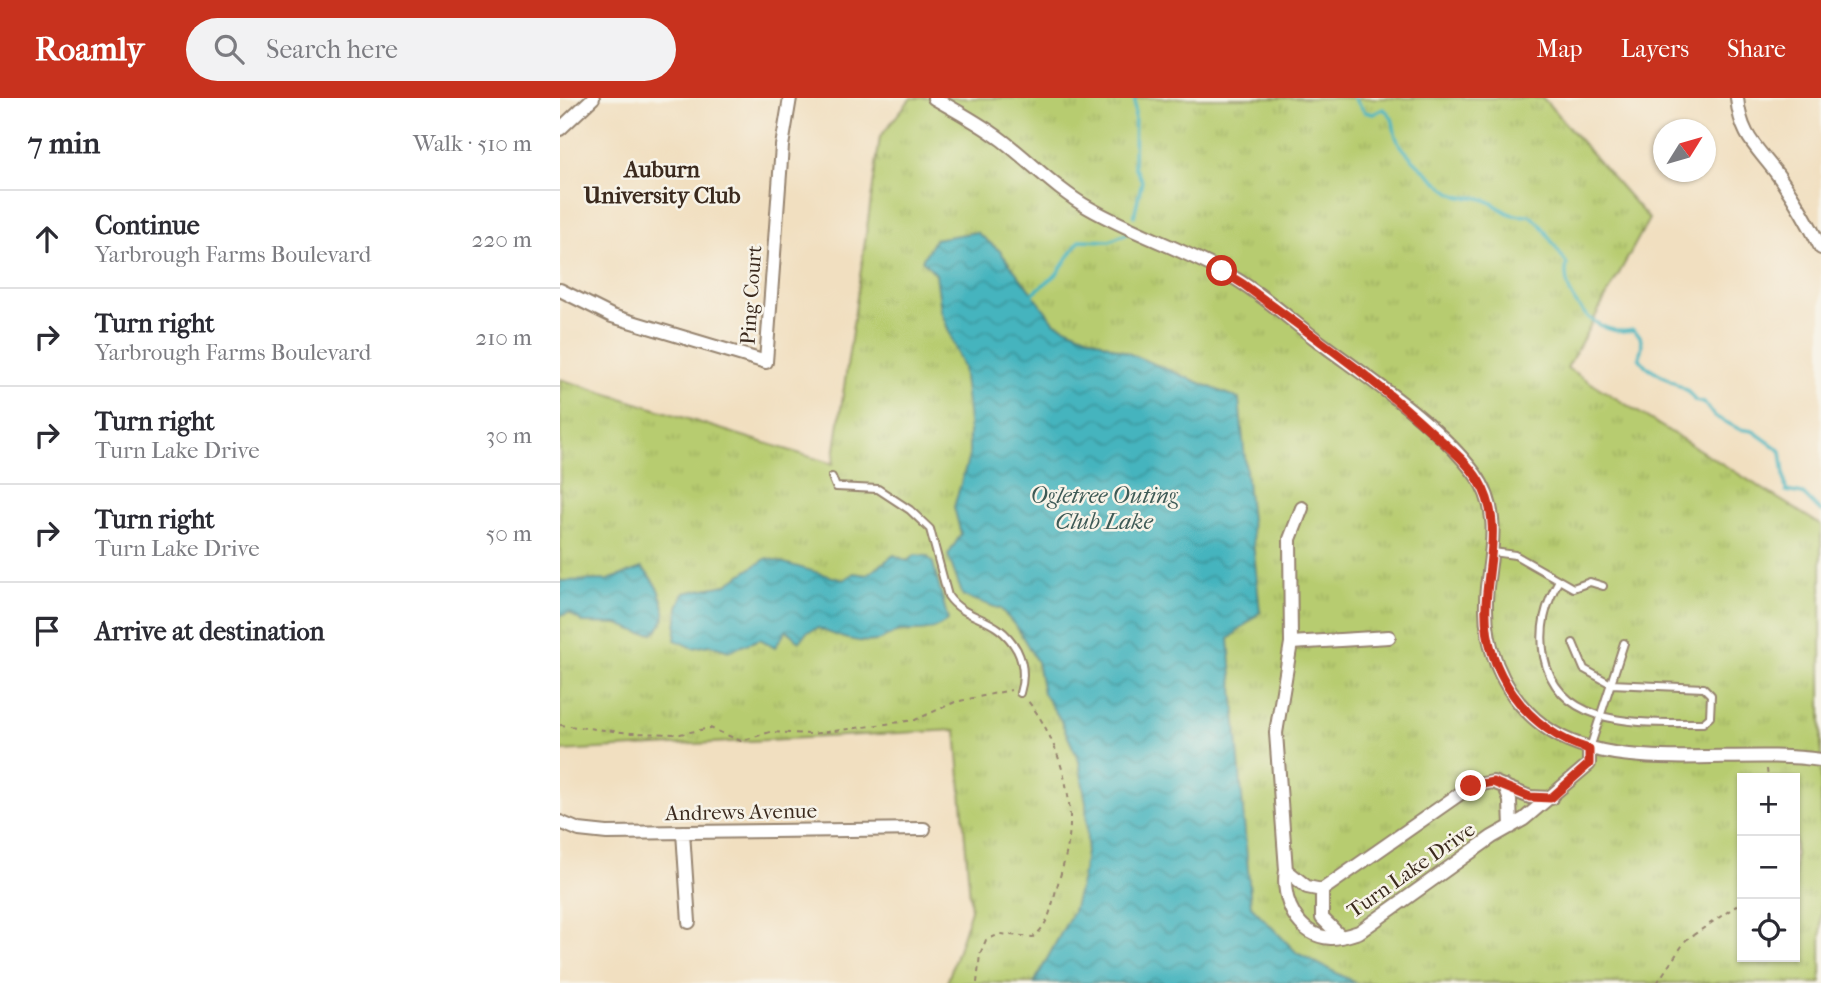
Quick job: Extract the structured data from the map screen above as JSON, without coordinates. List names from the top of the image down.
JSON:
{
  "streets": {
    "street": ["Ping Court", "Andrews Avenue", "Turn Lake Drive"]
  },
  "districts": ["Auburn University Club"],
  "water": ["Ogletree Outing Club Lake"],
  "north": "top right",
  "page": {
    "header": "Roamly",
    "search": "Search here",
    "nav": ["Map", "Layers", "Share"],
    "heading": ["7 min", "Walk · 510 m"],
    "list": [
      ["Continue", "Yarbrough Farms Boulevard", "220 m"],
      ["Turn right", "Yarbrough Farms Boulevard", "210 m"],
      ["Turn right", "Turn Lake Drive", "30 m"],
      ["Turn right", "Turn Lake Drive", "50 m"],
      "Arrive at destination"
    ],
    "map_buttons": ["+", "−"]
  }
}
